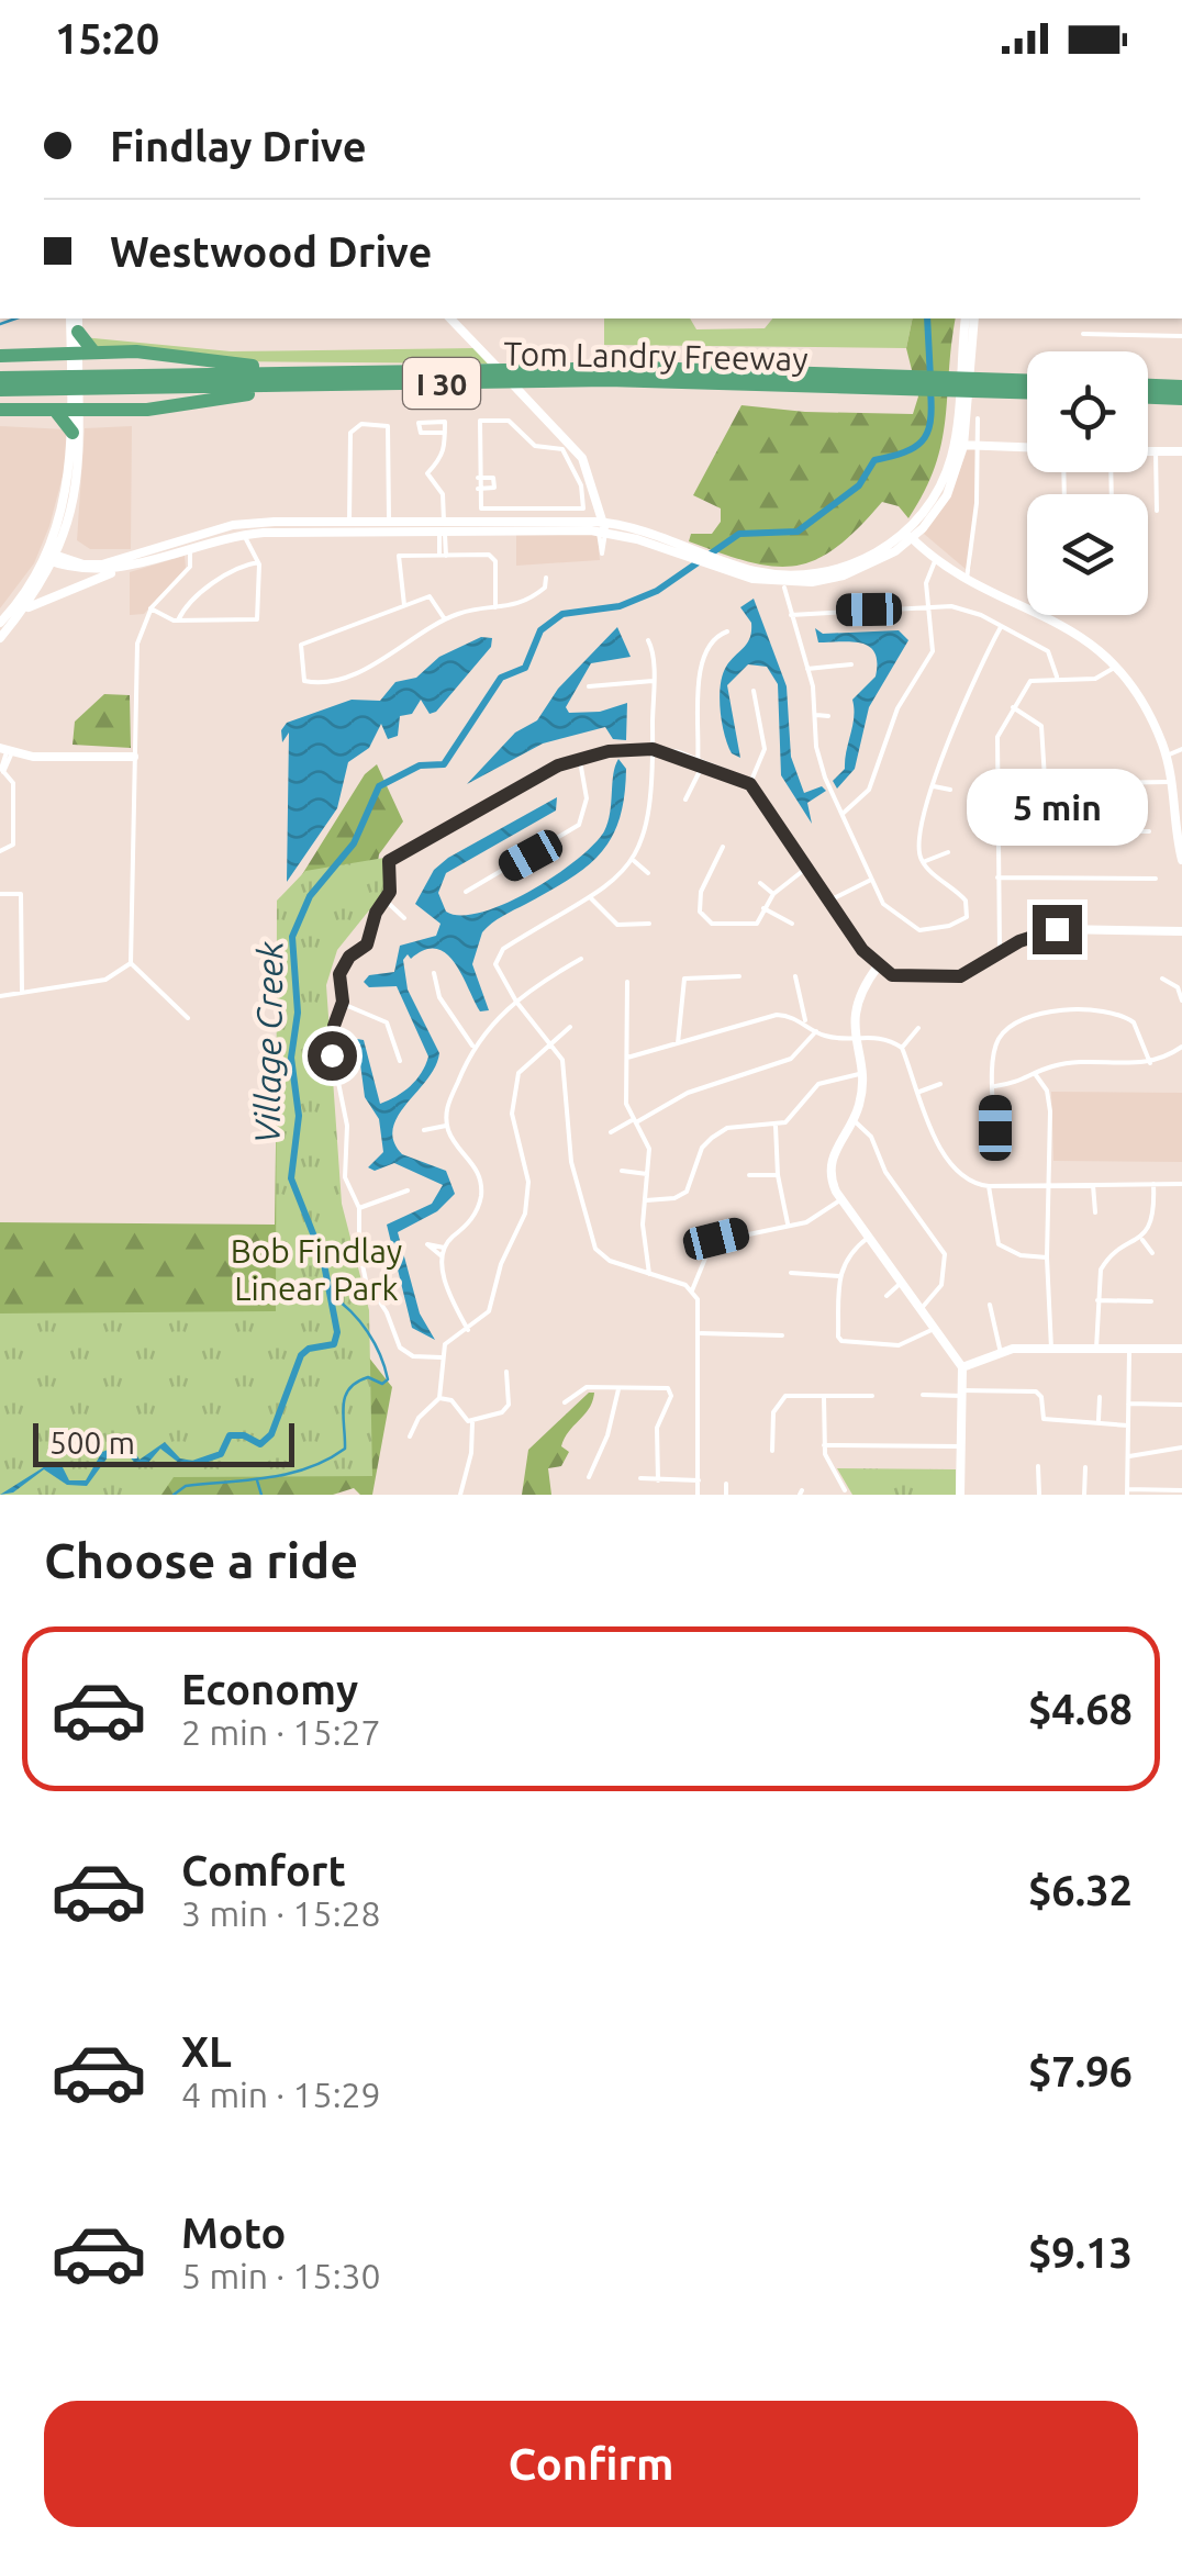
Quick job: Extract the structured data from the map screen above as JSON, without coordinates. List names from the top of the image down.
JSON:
{
  "streets": {
    "highway": ["Tom Landry Freeway", "I 30"]
  },
  "water": ["Village Creek"],
  "parks": ["Bob Findlay Linear Park"],
  "scale_bar": "500 m",
  "page": {
    "status": "15:20",
    "banner": ["Findlay Drive", "Westwood Drive"],
    "bubble": "5 min",
    "scale": "500 m",
    "heading": "Choose a ride",
    "list": [
      {
        "name": "Economy",
        "note": "2 min · 15:27",
        "value": "$4.68"
      },
      {
        "name": "Comfort",
        "note": "3 min · 15:28",
        "value": "$6.32"
      },
      {
        "name": "XL",
        "note": "4 min · 15:29",
        "value": "$7.96"
      },
      {
        "name": "Moto",
        "note": "5 min · 15:30",
        "value": "$9.13"
      }
    ],
    "buttons": "Confirm"
  }
}
